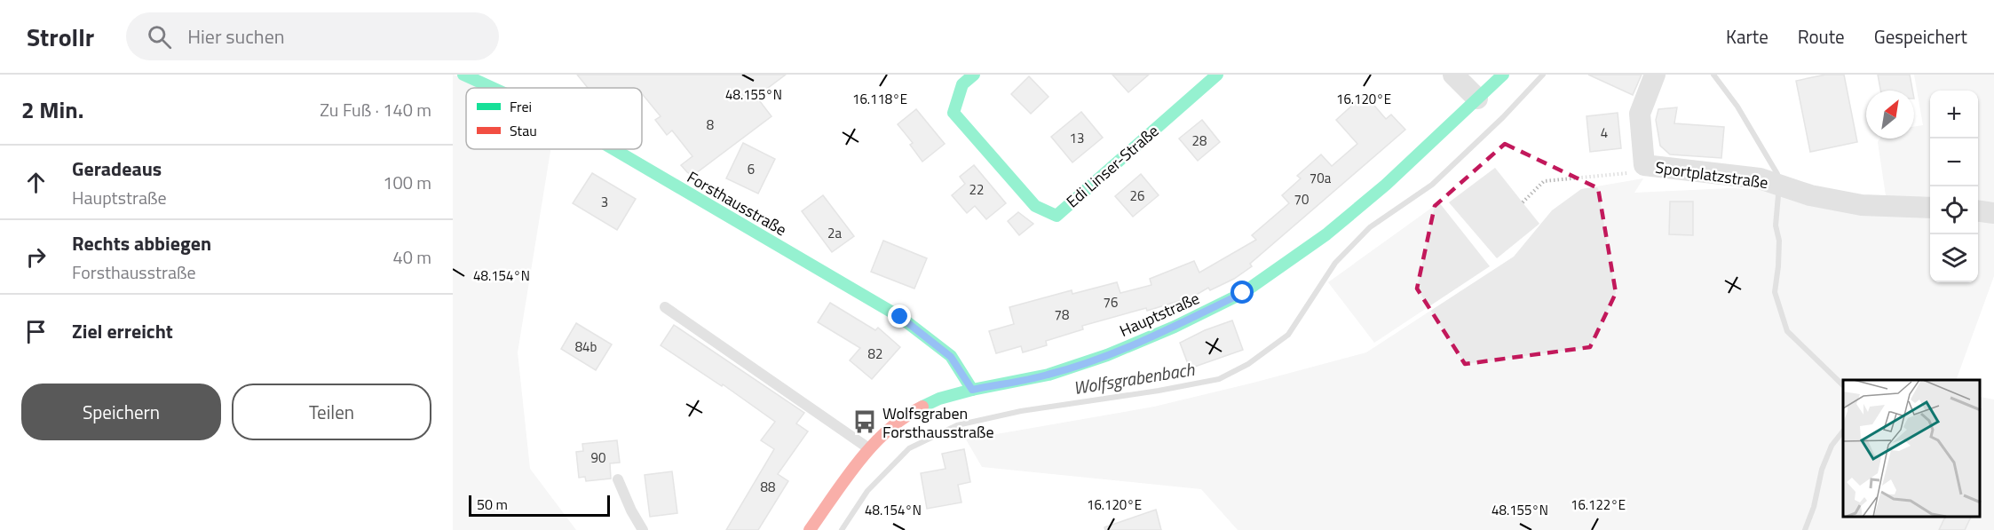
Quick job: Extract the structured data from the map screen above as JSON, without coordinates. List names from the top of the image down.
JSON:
{
  "streets": {
    "street": [
      "Edi Linser-Straße",
      "Sportplatzstraße",
      "Forsthausstraße",
      "Hauptstraße"
    ]
  },
  "crossings": [
    ["Forsthausstraße", "Hauptstraße"]
  ],
  "water": ["Wolfsgrabenbach"],
  "places": {
    "bus stop": ["Wolfsgraben Forsthausstraße"]
  },
  "house_numbers": [
    "8",
    "4",
    "13",
    "28",
    "6",
    "70a",
    "22",
    "26",
    "70",
    "3",
    "2a",
    "76",
    "78",
    "84b",
    "82",
    "90",
    "88"
  ],
  "legend": ["Frei", "Stau"],
  "scale_bar": "50 m",
  "north": "top right",
  "page": {
    "header": "Strollr",
    "search": "Hier suchen",
    "nav": ["Karte", "Route", "Gespeichert"],
    "heading": ["2 Min.", "Zu Fuß · 140 m"],
    "map_buttons": ["+", "−"],
    "list": [
      ["Geradeaus", "Hauptstraße", "100 m"],
      ["Rechts abbiegen", "Forsthausstraße", "40 m"],
      "Ziel erreicht"
    ],
    "buttons": ["Speichern", "Teilen"],
    "scale": "50 m"
  },
  "coordinates": [
    "48.155°N",
    "16.118°E",
    "16.120°E",
    "48.154°N",
    "16.122°E"
  ]
}
